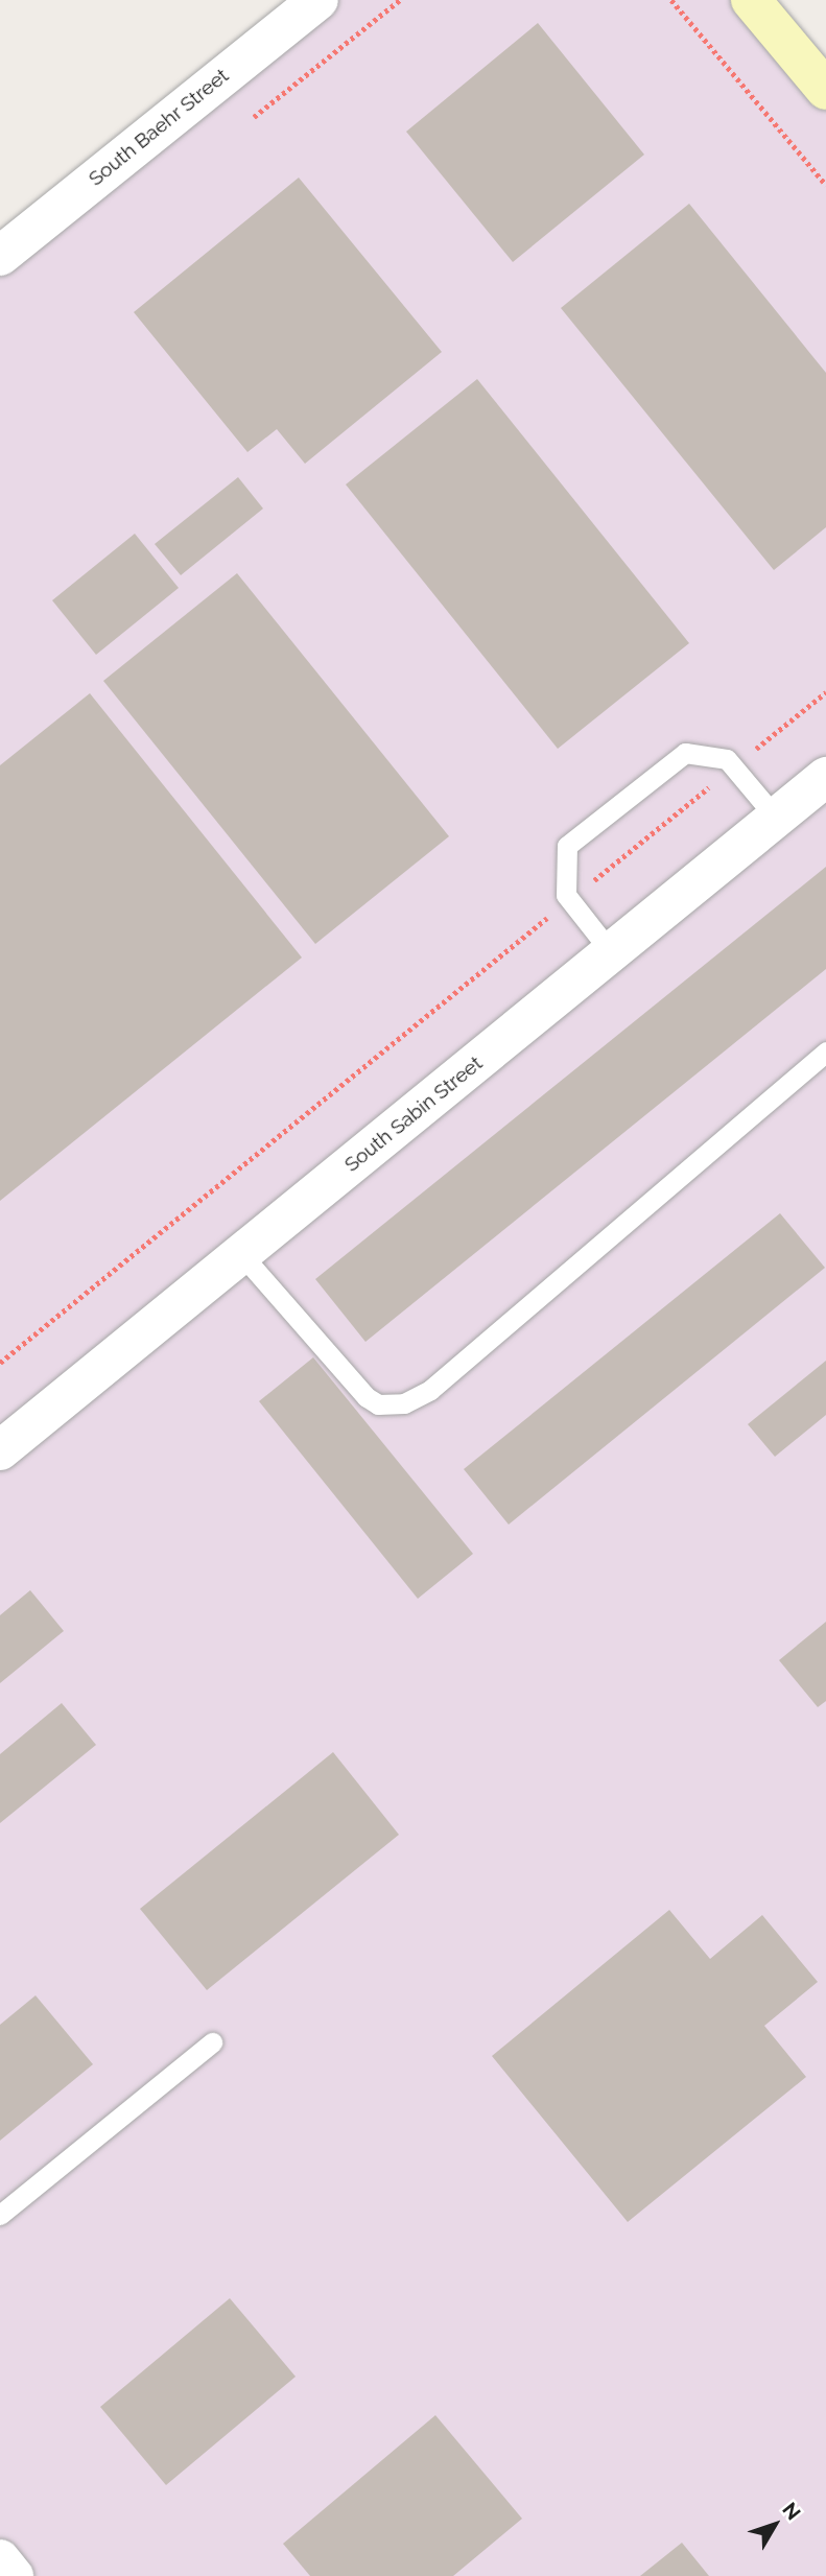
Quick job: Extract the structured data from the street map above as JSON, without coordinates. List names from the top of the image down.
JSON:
{
  "streets": {
    "street": ["South Baehr Street", "South Sabin Street"]
  },
  "north": "top right"
}
